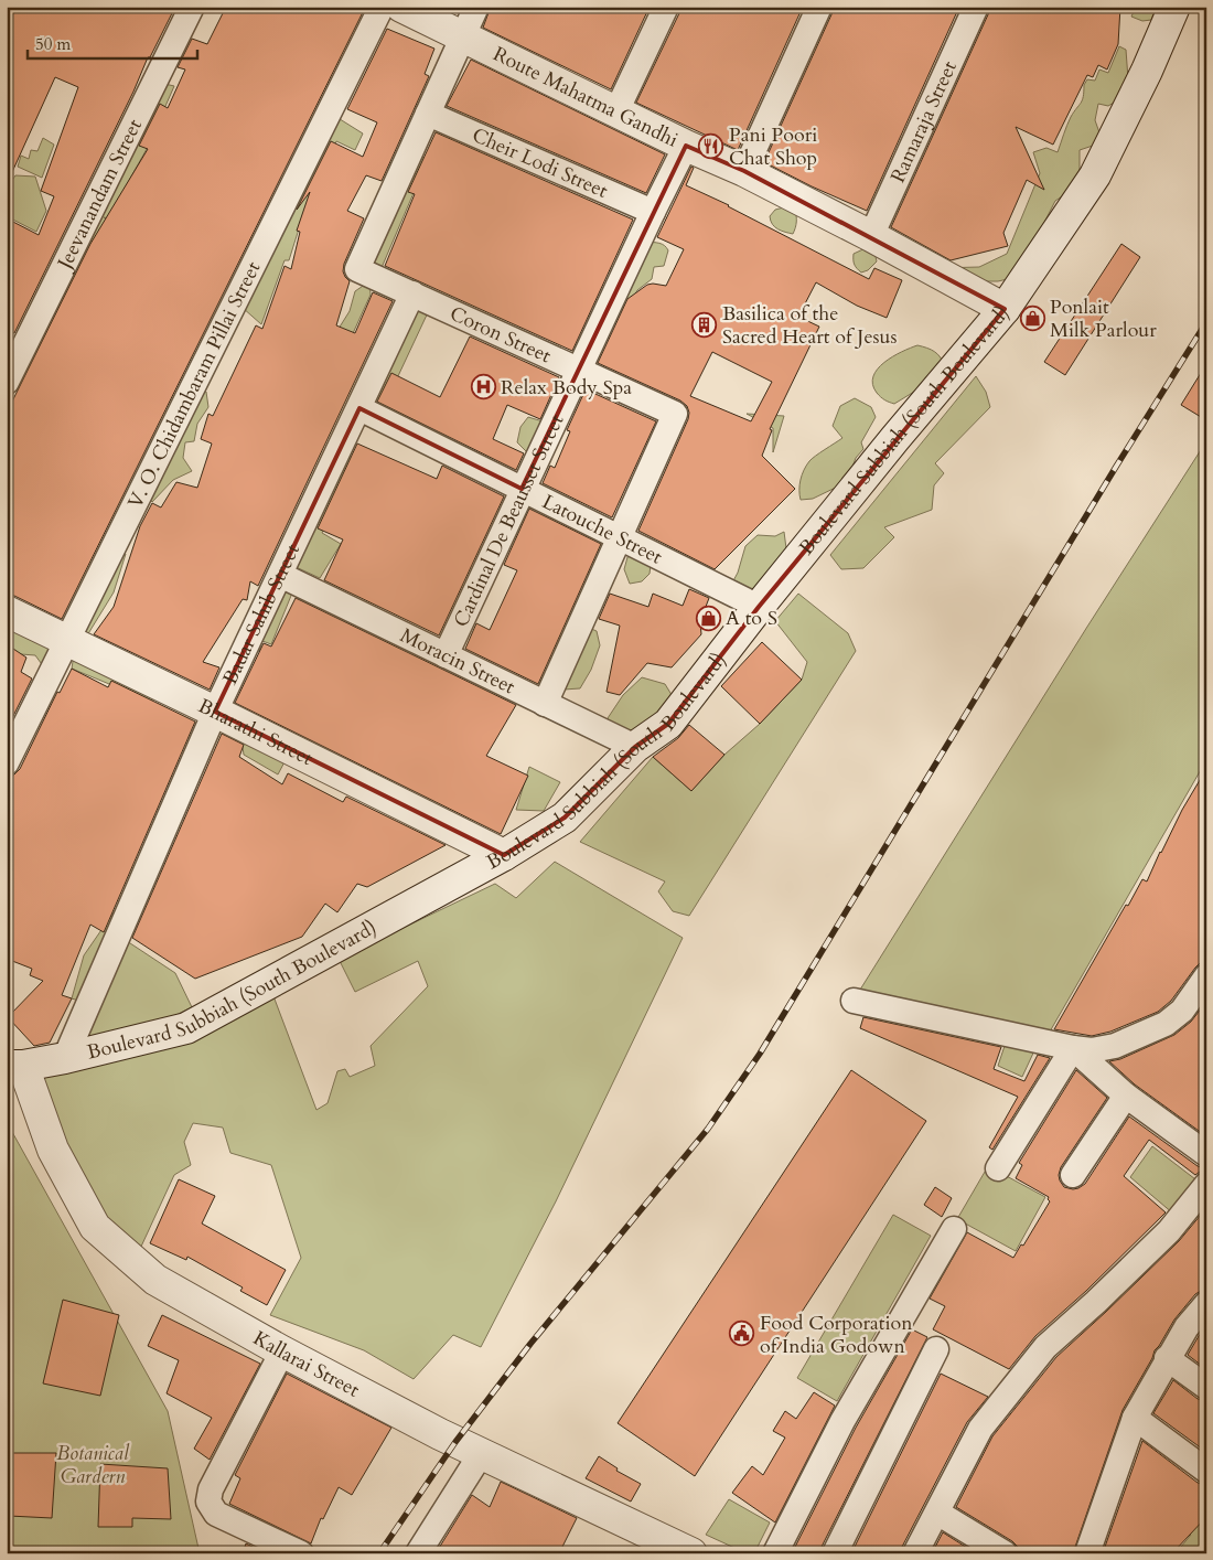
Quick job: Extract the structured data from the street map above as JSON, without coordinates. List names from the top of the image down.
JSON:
{
  "streets": {
    "street": [
      "Route Mahatma Gandhi",
      "Ramaraja Street",
      "Cheir Lodi Street",
      "Jeevanandam Street",
      "Coron Street",
      "V. O. Chidambaram Pillai Street",
      "Boulevard Subbiah (South Boulevard)",
      "Cardinal De Beausset Street",
      "Latouche Street",
      "Badar Sahib Street",
      "Moracin Street",
      "Bharathi Street",
      "Kallarai Street"
    ]
  },
  "crossings": [
    ["Route Mahatma Gandhi", "Ramaraja Street"],
    ["Route Mahatma Gandhi", "Coron Street"],
    ["Route Mahatma Gandhi", "Boulevard Subbiah (South Boulevard)"],
    ["Route Mahatma Gandhi", "Cardinal De Beausset Street"],
    ["Cheir Lodi Street", "Coron Street"],
    ["Cheir Lodi Street", "Cardinal De Beausset Street"],
    ["Coron Street", "Cardinal De Beausset Street"],
    ["Coron Street", "Latouche Street"],
    ["Coron Street", "Badar Sahib Street"],
    ["Coron Street", "Moracin Street"],
    ["V. O. Chidambaram Pillai Street", "Bharathi Street"],
    ["Boulevard Subbiah (South Boulevard)", "Latouche Street"],
    ["Boulevard Subbiah (South Boulevard)", "Badar Sahib Street"],
    ["Boulevard Subbiah (South Boulevard)", "Moracin Street"],
    ["Boulevard Subbiah (South Boulevard)", "Bharathi Street"],
    ["Boulevard Subbiah (South Boulevard)", "Kallarai Street"],
    ["Cardinal De Beausset Street", "Latouche Street"],
    ["Cardinal De Beausset Street", "Moracin Street"],
    ["Latouche Street", "Badar Sahib Street"],
    ["Badar Sahib Street", "Moracin Street"],
    ["Badar Sahib Street", "Bharathi Street"]
  ],
  "parks": ["Botanical Gardern"],
  "places": {
    "restaurant": ["Pani Poori Chat Shop"],
    "shop": ["Ponlait Milk Parlour", "A to S"],
    "building": ["Basilica of the Sacred Heart of Jesus"],
    "hospital": ["Relax Body Spa"],
    "public building": ["Food Corporation of India Godown"]
  },
  "scale_bar": "50 m"
}
